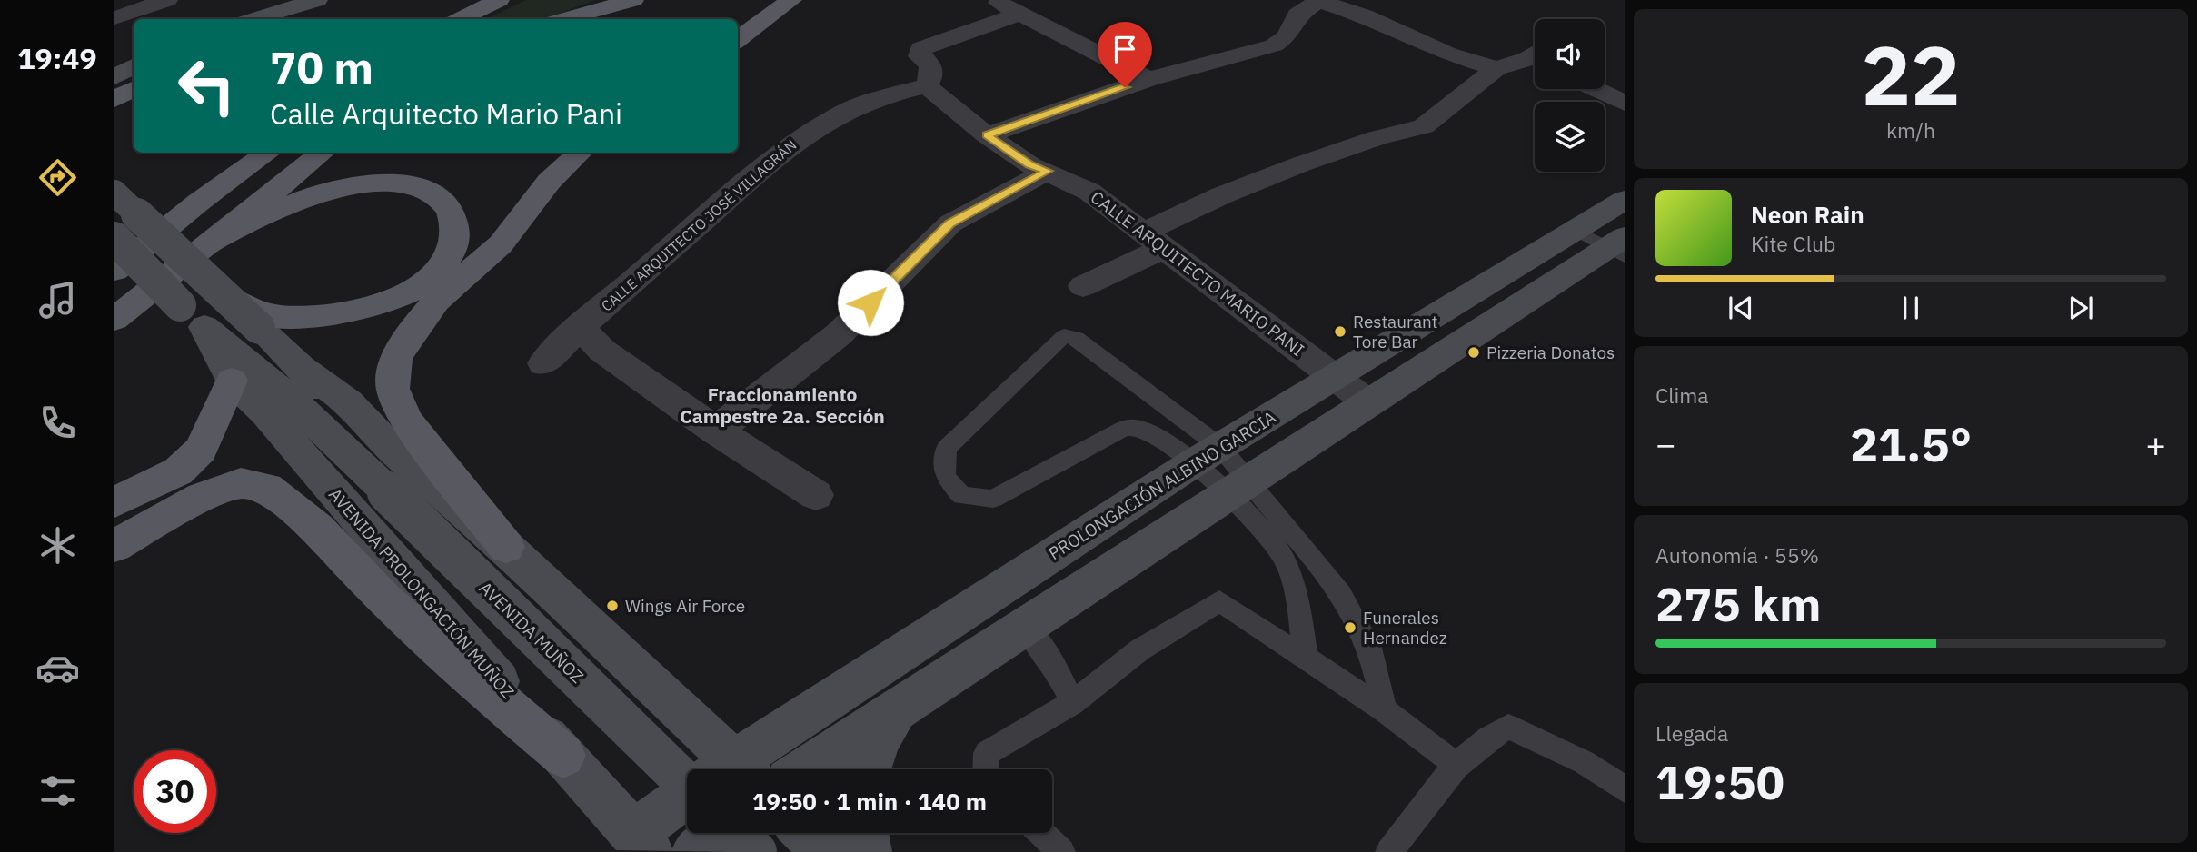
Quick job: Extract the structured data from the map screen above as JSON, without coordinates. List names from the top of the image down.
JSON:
{
  "streets": {
    "main road": ["PROLONGACIÓN ALBINO GARCÍA", "AVENIDA PROLONGACIÓN MUÑOZ", "AVENIDA MUÑOZ"],
    "street": ["CALLE ARQUITECTO JOSÉ VILLAGRÁN", "CALLE ARQUITECTO MARIO PANI"]
  },
  "crossings": [
    ["CALLE ARQUITECTO MARIO PANI", "PROLONGACIÓN ALBINO GARCÍA"],
    ["PROLONGACIÓN ALBINO GARCÍA", "AVENIDA PROLONGACIÓN MUÑOZ"],
    ["AVENIDA PROLONGACIÓN MUÑOZ", "AVENIDA MUÑOZ"]
  ],
  "districts": ["Fraccionamiento Campestre 2a. Sección"],
  "places": [
    "Restaurant Tore Bar",
    "Pizzeria Donatos",
    "Wings Air Force",
    "Funerales Hernandez"
  ],
  "page": {
    "tabs": "19:49",
    "tile": [
      ["22", "km/h"],
      "Clima",
      ["Autonomía · 55%", "275 km"],
      ["Llegada", "19:50"]
    ],
    "turn": ["70 m", "Calle Arquitecto Mario Pani"],
    "song": ["Neon Rain", "Kite Club"],
    "heat": ["−", "21.5°", "+"],
    "limit": "30",
    "trip": "19:50 · 1 min · 140 m"
  }
}
